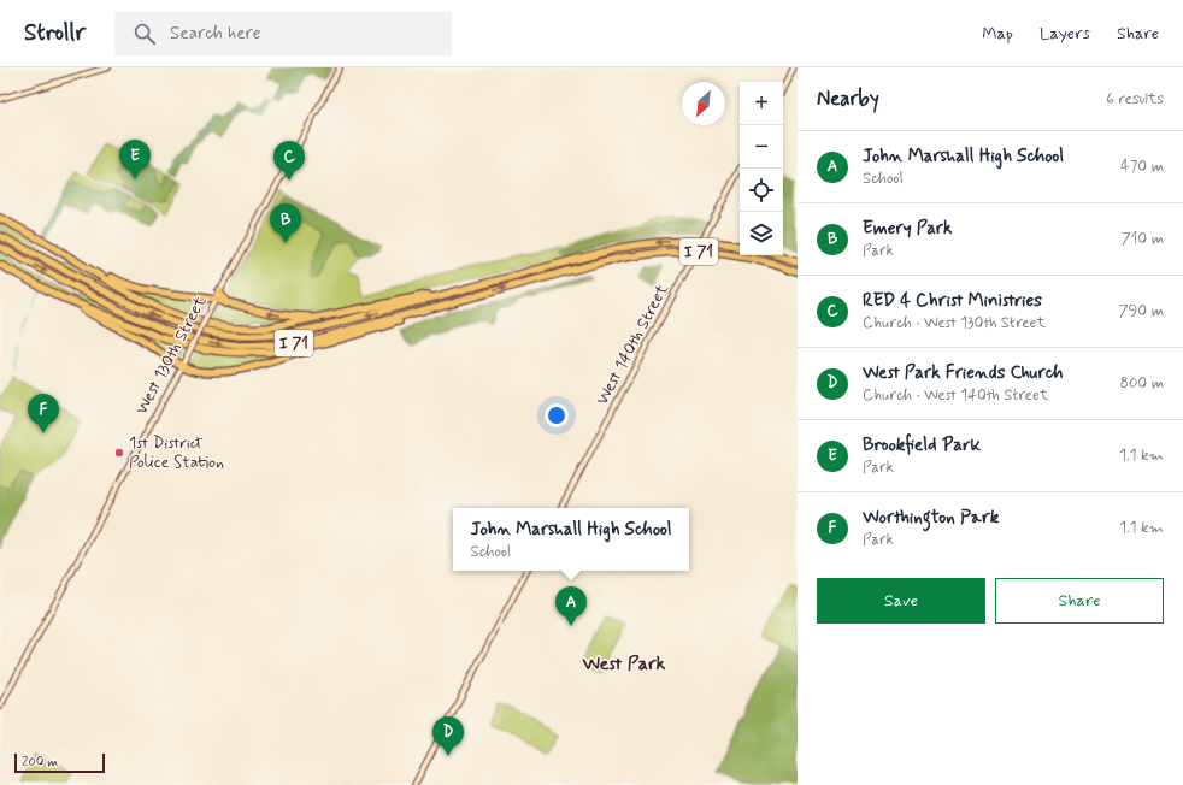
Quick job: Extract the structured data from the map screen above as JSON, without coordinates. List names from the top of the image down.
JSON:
{
  "streets": {
    "highway": ["I 71"],
    "street": ["West 140th Street", "West 130th Street"]
  },
  "districts": ["West Park"],
  "places": ["1st District Police Station"],
  "scale_bar": "200 m",
  "north": "bottom left",
  "page": {
    "header": "Strollr",
    "search": "Search here",
    "nav": ["Map", "Layers", "Share"],
    "heading": ["Nearby", "6 results"],
    "map_buttons": ["+", "−"],
    "list": [
      {
        "mark": "A",
        "name": "John Marshall High School",
        "note": "School",
        "value": "470 m"
      },
      {
        "mark": "B",
        "name": "Emery Park",
        "note": "Park",
        "value": "710 m"
      },
      {
        "mark": "C",
        "name": "RED 4 Christ Ministries",
        "note": "Church · West 130th Street",
        "value": "790 m"
      },
      {
        "mark": "D",
        "name": "West Park Friends Church",
        "note": "Church · West 140th Street",
        "value": "800 m"
      },
      {
        "mark": "E",
        "name": "Brookfield Park",
        "note": "Park",
        "value": "1.1 km"
      },
      {
        "mark": "F",
        "name": "Worthington Park",
        "note": "Park",
        "value": "1.1 km"
      }
    ],
    "pins": [
      "E",
      "C",
      "B",
      "F",
      "A",
      "D"
    ],
    "popup": ["John Marshall High School", "School"],
    "buttons": ["Save", "Share"],
    "scale": "200 m"
  }
}
